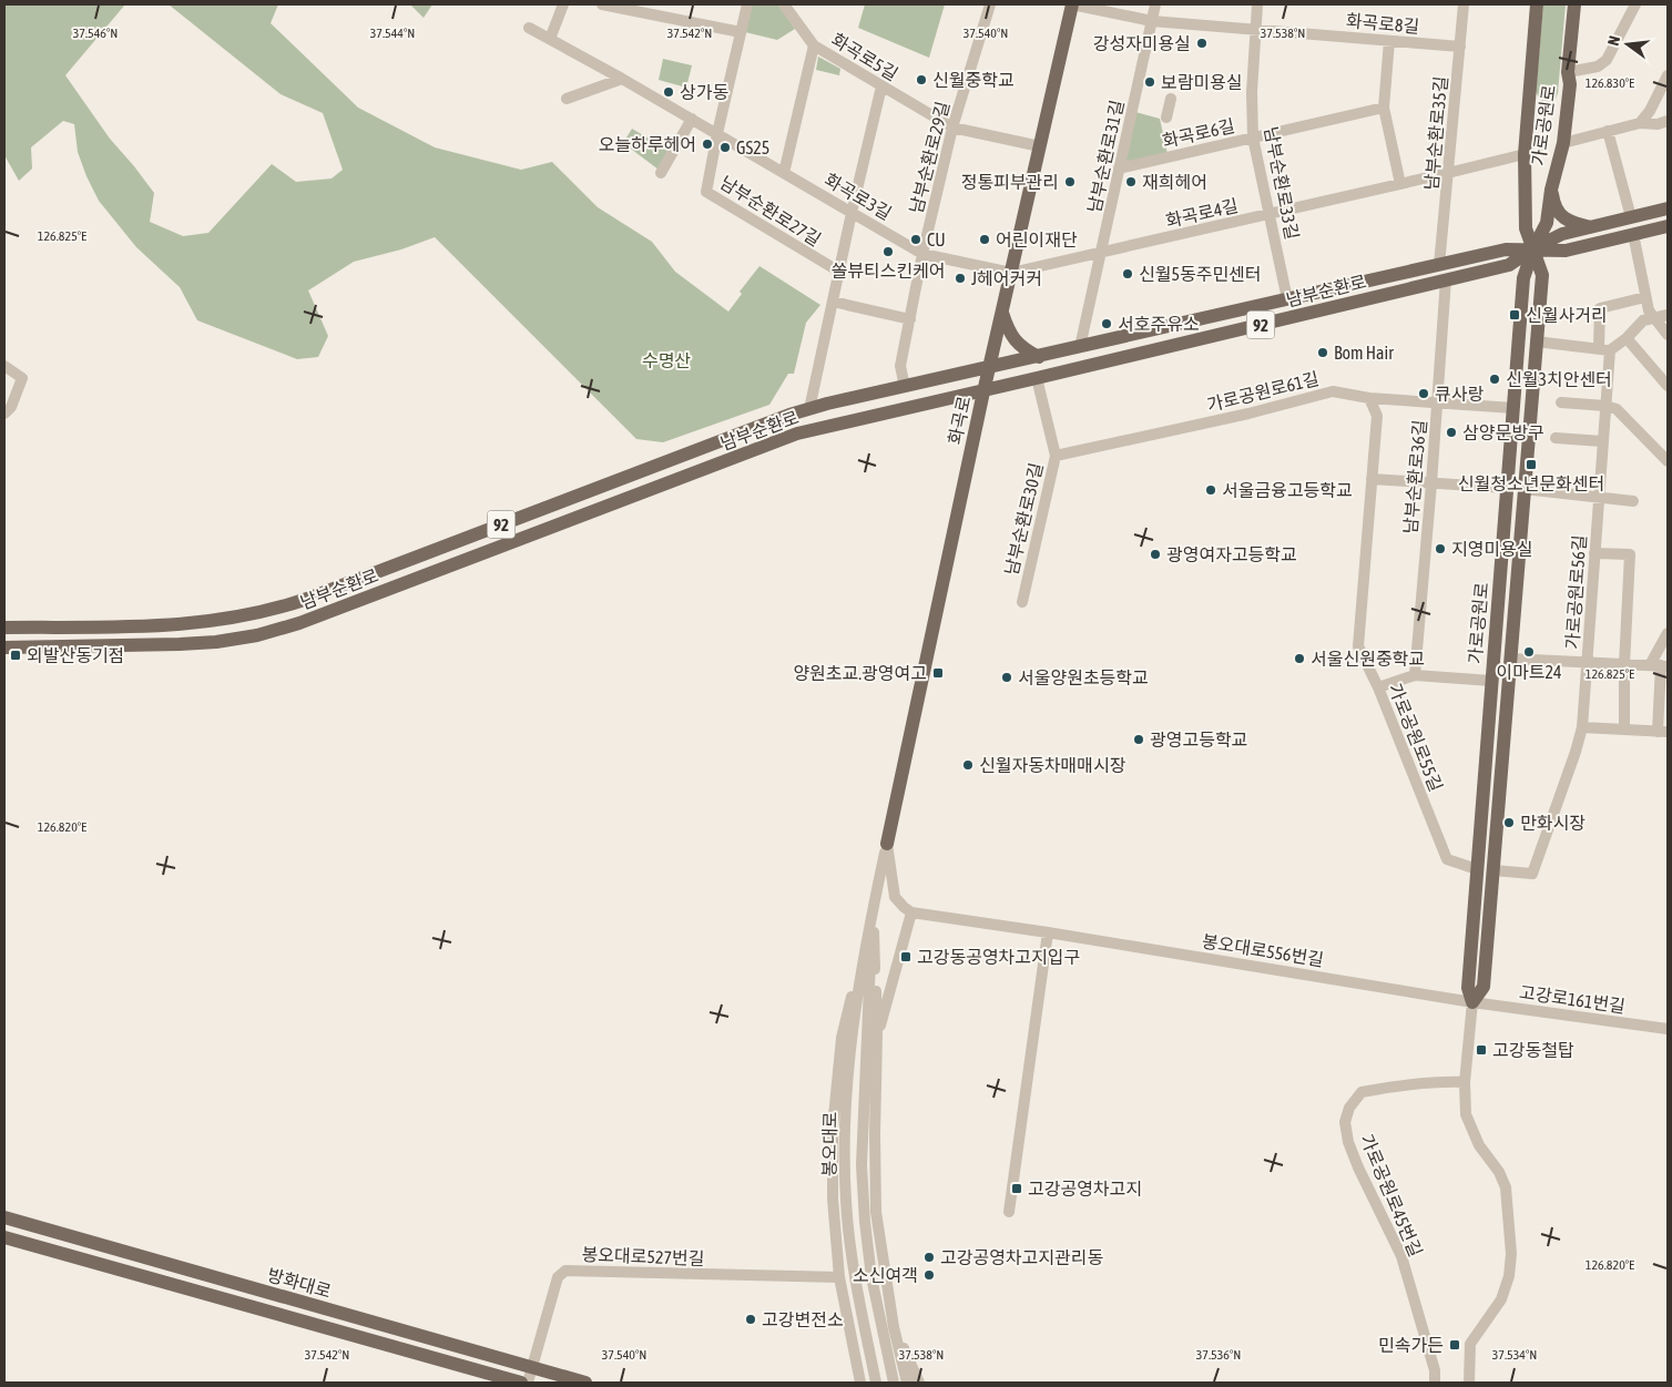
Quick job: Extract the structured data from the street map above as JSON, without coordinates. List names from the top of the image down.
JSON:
{
  "streets": {
    "main road": [
      "가로공원로",
      "남부순환로",
      "92",
      "화곡로",
      "방화대로"
    ],
    "street": [
      "화곡로8길",
      "화곡로5길",
      "화곡로6길",
      "남부순환로35길",
      "남부순환로31길",
      "남부순환로29길",
      "남부순환로33길",
      "화곡로3길",
      "남부순환로27길",
      "화곡로4길",
      "가로공원로61길",
      "남부순환로36길",
      "남부순환로30길",
      "가로공원로56길",
      "가로공원로55길",
      "봉오대로556번길",
      "고강로161번길",
      "봉오대로",
      "가로공원로45번길",
      "봉오대로527번길"
    ]
  },
  "crossings": [
    ["화곡로8길", "남부순환로35길"],
    ["화곡로8길", "남부순환로31길"],
    ["화곡로8길", "남부순환로33길"],
    ["화곡로8길", "화곡로"],
    ["화곡로5길", "남부순환로29길"],
    ["화곡로5길", "남부순환로27길"],
    ["화곡로5길", "화곡로"],
    ["가로공원로", "화곡로4길"],
    ["가로공원로", "남부순환로"],
    ["가로공원로", "가로공원로61길"],
    ["가로공원로", "가로공원로56길"],
    ["가로공원로", "가로공원로55길"],
    ["가로공원로", "봉오대로556번길"],
    ["가로공원로", "고강로161번길"],
    ["가로공원로", "가로공원로45번길"],
    ["화곡로6길", "남부순환로31길"],
    ["화곡로6길", "남부순환로33길"],
    ["남부순환로35길", "화곡로4길"],
    ["남부순환로35길", "남부순환로"],
    ["남부순환로31길", "화곡로4길"],
    ["남부순환로31길", "남부순환로"],
    ["남부순환로29길", "화곡로3길"],
    ["남부순환로29길", "남부순환로"],
    ["남부순환로33길", "화곡로4길"],
    ["남부순환로33길", "남부순환로"],
    ["화곡로3길", "남부순환로27길"],
    ["화곡로3길", "화곡로4길"],
    ["화곡로3길", "화곡로"],
    ["남부순환로27길", "남부순환로"],
    ["화곡로4길", "화곡로"],
    ["남부순환로", "화곡로"],
    ["남부순환로", "남부순환로36길"],
    ["남부순환로", "남부순환로30길"],
    ["가로공원로61길", "남부순환로36길"],
    ["가로공원로61길", "남부순환로30길"],
    ["가로공원로61길", "가로공원로55길"],
    ["화곡로", "봉오대로"],
    ["봉오대로556번길", "고강로161번길"]
  ],
  "parks": ["수명산"],
  "places": {
    "other": [
      "강성자미용실",
      "신월중학교",
      "보람미용실",
      "상가동",
      "오늘하루헤어",
      "GS25",
      "정통피부관리",
      "재희헤어",
      "CU",
      "어린이재단",
      "쏠뷰티스킨케어",
      "신월5동주민센터",
      "J헤어커커",
      "서호주유소",
      "Bom Hair",
      "신월3치안센터",
      "큐사랑",
      "삼양문방구",
      "서울금융고등학교",
      "지영미용실",
      "광영여자고등학교",
      "이마트24",
      "서울신원중학교",
      "서울양원초등학교",
      "광영고등학교",
      "신월자동차매매시장",
      "만화시장",
      "고강공영차고지관리동",
      "소신여객",
      "고강변전소"
    ],
    "transit": [
      "신월사거리",
      "신월청소년문화센터",
      "외발산동기점",
      "양원초교.광영여고",
      "고강동공영차고지입구",
      "고강동철탑",
      "고강공영차고지",
      "민속가든"
    ]
  },
  "north": "left",
  "coordinates": [
    "37.546°N",
    "37.544°N",
    "37.542°N",
    "37.540°N",
    "37.538°N",
    "126.830°E",
    "126.825°E",
    "126.820°E",
    "37.536°N",
    "37.534°N"
  ]
}
